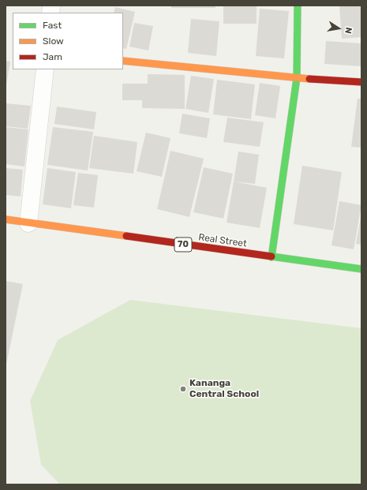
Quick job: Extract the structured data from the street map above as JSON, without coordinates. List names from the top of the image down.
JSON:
{
  "streets": {
    "main road": ["Real Street", "70"]
  },
  "places": ["Kananga Central School"],
  "legend": ["Fast", "Slow", "Jam"],
  "north": "right"
}
